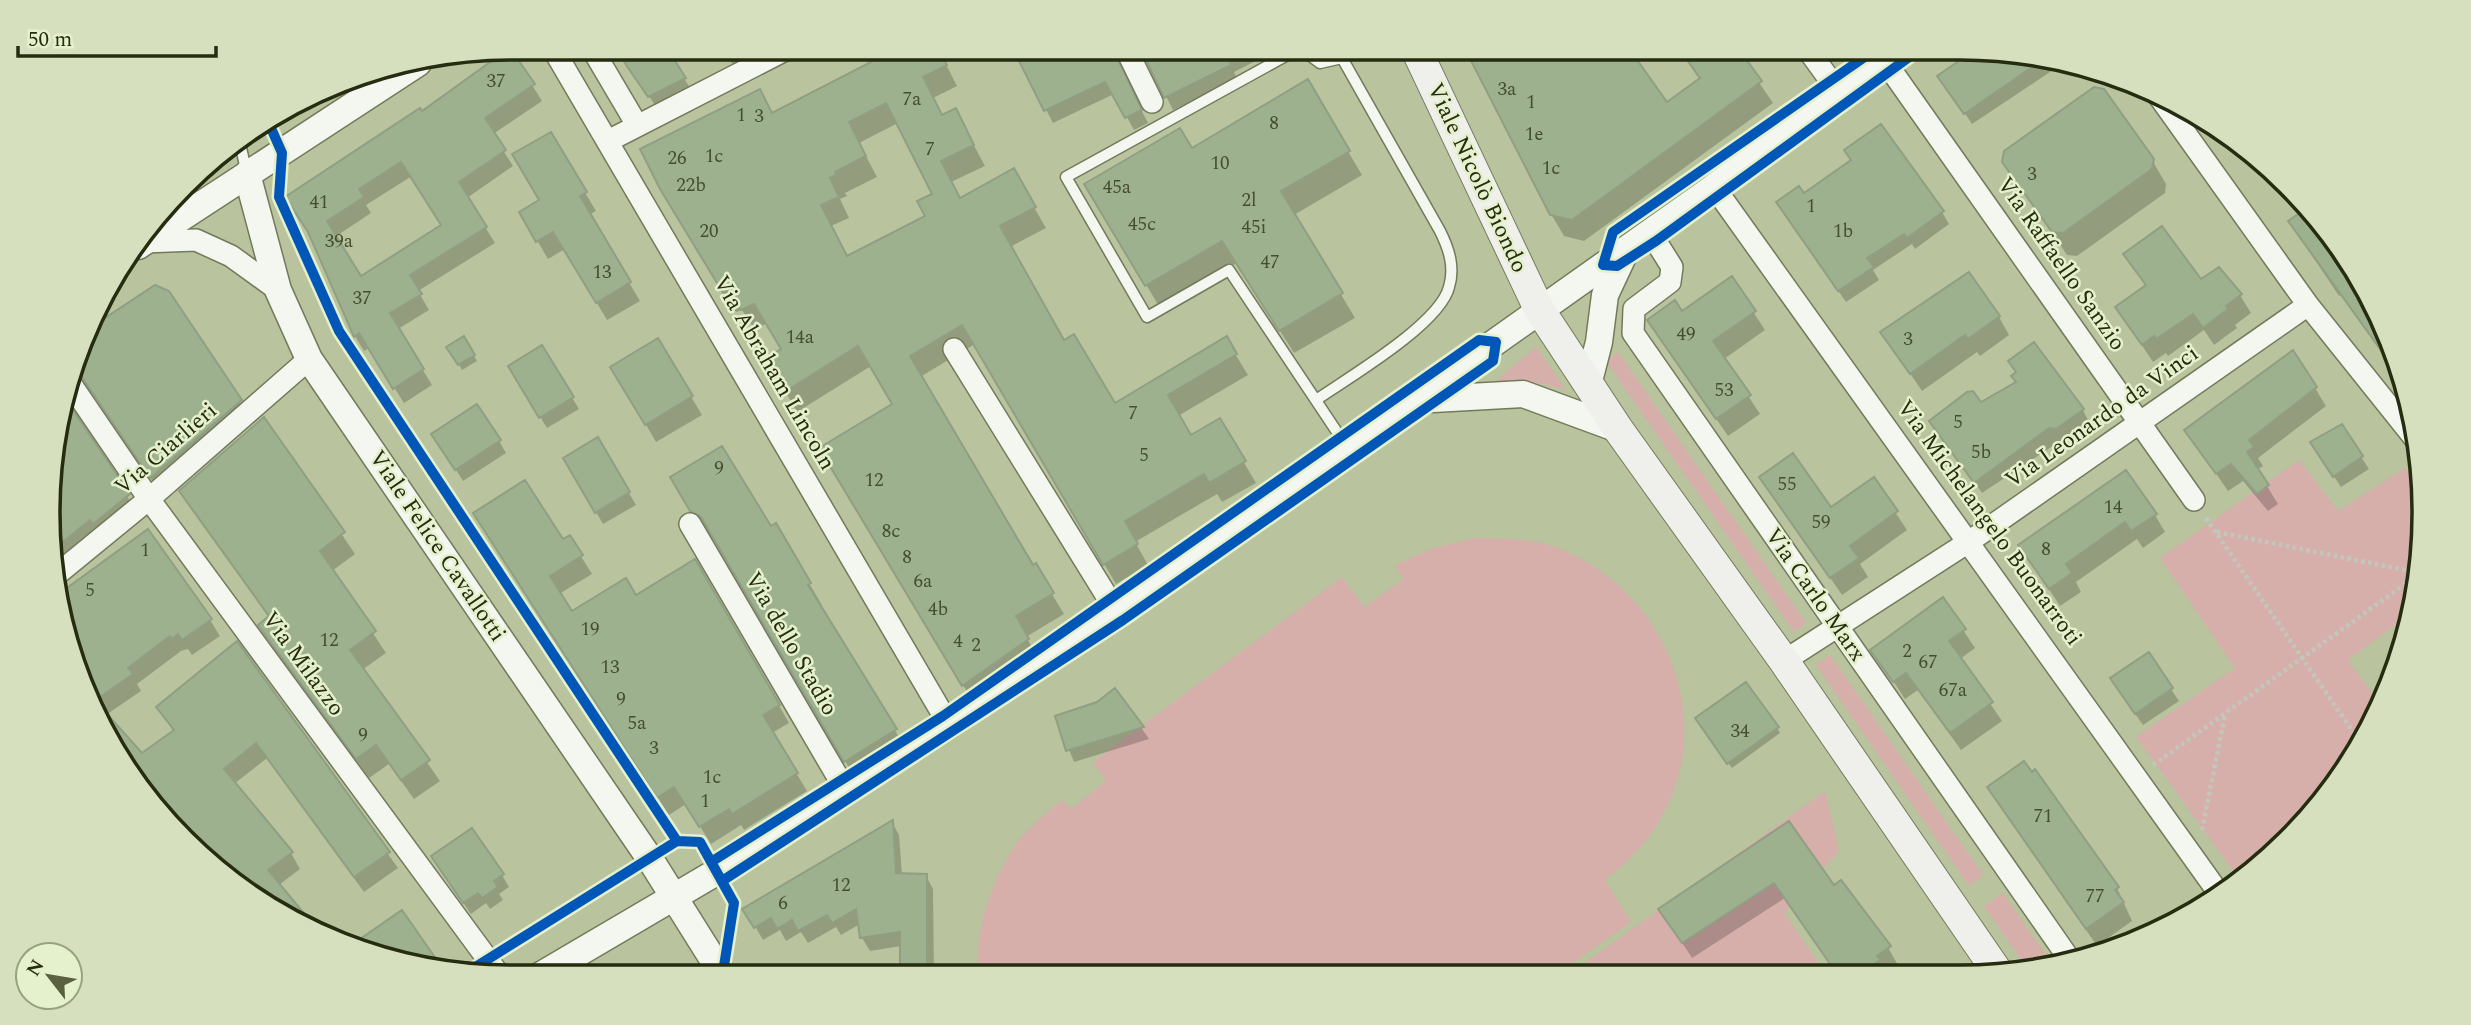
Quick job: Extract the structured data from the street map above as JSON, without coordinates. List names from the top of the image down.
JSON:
{
  "streets": {
    "main road": ["Viale Nicolò Biondo"],
    "street": [
      "Via Raffaello Sanzio",
      "Via Abraham Lincoln",
      "Via Leonardo da Vinci",
      "Via Ciarlieri",
      "Via Michelangelo Buonarroti",
      "Viale Felice Cavallotti",
      "Via Carlo Marx",
      "Via dello Stadio",
      "Via Milazzo"
    ]
  },
  "crossings": [
    ["Via Raffaello Sanzio", "Via Leonardo da Vinci"],
    ["Via Leonardo da Vinci", "Via Michelangelo Buonarroti"],
    ["Via Leonardo da Vinci", "Via Carlo Marx"],
    ["Via Ciarlieri", "Viale Felice Cavallotti"],
    ["Via Ciarlieri", "Via Milazzo"]
  ],
  "house_numbers": [
    "37",
    "3a",
    "7a",
    "1",
    "1",
    "3",
    "8",
    "1e",
    "7",
    "1c",
    "26",
    "10",
    "1c",
    "3",
    "22b",
    "45a",
    "2l",
    "41",
    "1",
    "45c",
    "45i",
    "20",
    "1b",
    "39a",
    "47",
    "13",
    "37",
    "49",
    "14a",
    "3",
    "53",
    "7",
    "5",
    "5b",
    "5",
    "9",
    "12",
    "55",
    "14",
    "59",
    "8c",
    "8",
    "1",
    "8",
    "6a",
    "5",
    "4b",
    "19",
    "12",
    "4",
    "2",
    "2",
    "67",
    "13",
    "67a",
    "9",
    "5a",
    "34",
    "9",
    "3",
    "1c",
    "1",
    "71",
    "12",
    "77",
    "6"
  ],
  "scale_bar": "50 m",
  "north": "top left"
}
